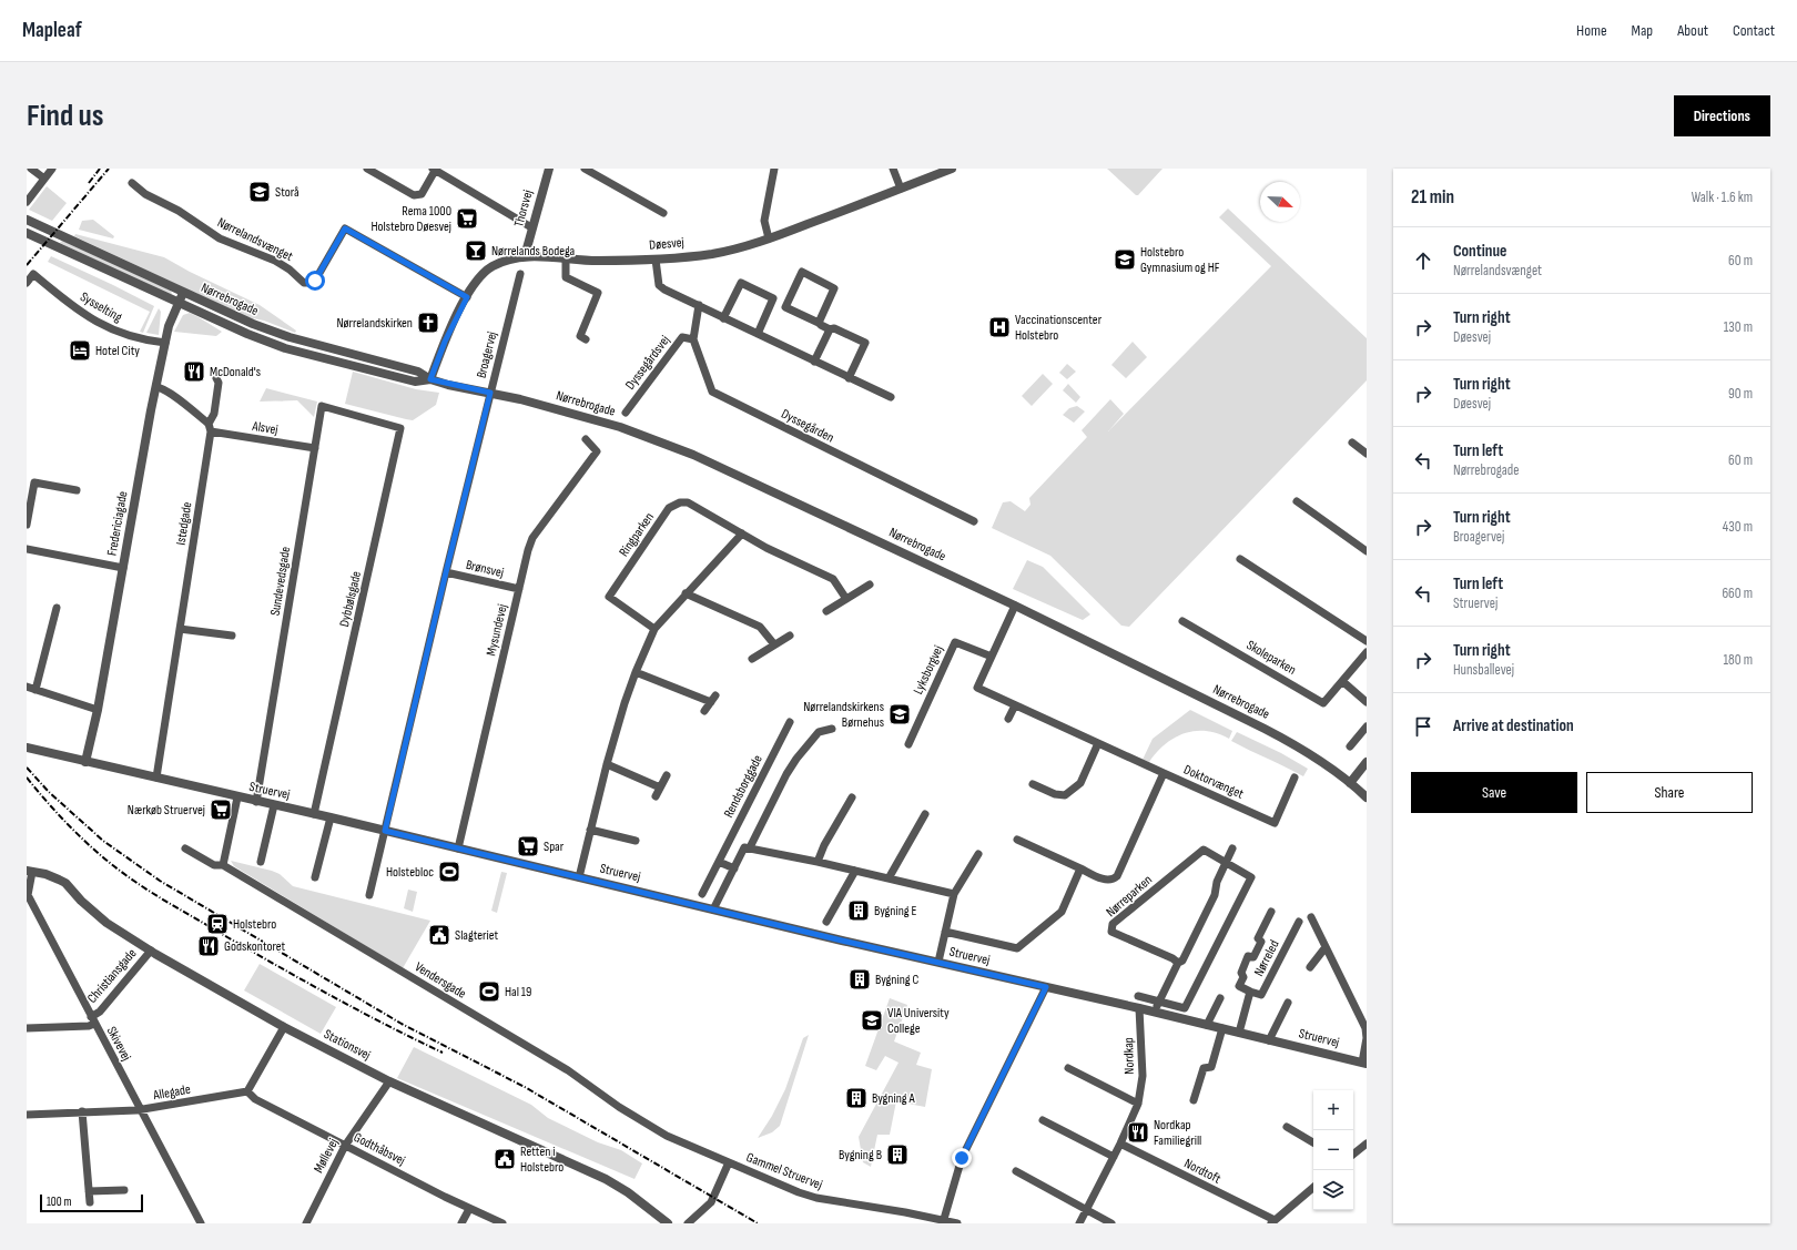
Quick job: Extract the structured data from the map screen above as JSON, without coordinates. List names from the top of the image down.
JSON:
{
  "streets": {
    "street": [
      "Thorsvej",
      "Nørrelandsvænget",
      "Døesvej",
      "Nørrebrogade",
      "Sysselting",
      "Broagervej",
      "Dyssegårdsvej",
      "Dyssegården",
      "Alsvej",
      "Fredericiagade",
      "Istedgade",
      "Ringparken",
      "Brønsvej",
      "Sundevedsgade",
      "Dybbølsgade",
      "Mysundevej",
      "Skoleparken",
      "Lyksborgvej",
      "Doktorvænget",
      "Rendsborggade",
      "Struervej",
      "Nørreparken",
      "Nørreled",
      "Christiansgade",
      "Vendersgade",
      "Skivevej",
      "Stationsvej",
      "Nordkap",
      "Allegade",
      "Godthåbsvej",
      "Møllevej",
      "Gammel Struervej",
      "Nordtoft"
    ]
  },
  "crossings": [
    ["Thorsvej", "Døesvej"],
    ["Nørrelandsvænget", "Døesvej"],
    ["Døesvej", "Nørrebrogade"],
    ["Nørrebrogade", "Broagervej"],
    ["Nørrebrogade", "Fredericiagade"],
    ["Sysselting", "Fredericiagade"],
    ["Broagervej", "Brønsvej"],
    ["Broagervej", "Struervej"],
    ["Dyssegårdsvej", "Dyssegården"],
    ["Alsvej", "Istedgade"],
    ["Alsvej", "Sundevedsgade"],
    ["Fredericiagade", "Struervej"],
    ["Istedgade", "Struervej"],
    ["Brønsvej", "Mysundevej"],
    ["Sundevedsgade", "Dybbølsgade"],
    ["Sundevedsgade", "Struervej"],
    ["Dybbølsgade", "Struervej"],
    ["Mysundevej", "Struervej"],
    ["Struervej", "Nørreled"],
    ["Struervej", "Nordkap"],
    ["Christiansgade", "Skivevej"],
    ["Christiansgade", "Stationsvej"],
    ["Vendersgade", "Gammel Struervej"],
    ["Skivevej", "Stationsvej"],
    ["Skivevej", "Allegade"],
    ["Stationsvej", "Møllevej"],
    ["Nordkap", "Nordtoft"],
    ["Allegade", "Godthåbsvej"],
    ["Godthåbsvej", "Møllevej"]
  ],
  "places": {
    "school or university": [
      "Storå",
      "Holstebro Gymnasium og HF",
      "Nørrelandskirkens Børnehus",
      "VIA University College"
    ],
    "supermarket": ["Rema 1000 Holstebro Døesvej", "Nærkøb Struervej", "Spar"],
    "bar": ["Nørrelands Bodega"],
    "church": ["Nørrelandskirken"],
    "hospital": ["Vaccinationscenter Holstebro"],
    "hotel": ["Hotel City"],
    "restaurant": ["McDonald's", "Godskontoret", "Nordkap Familiegrill"],
    "sports": ["Holstebloc", "Hal 19"],
    "building": [
      "Bygning E",
      "Bygning C",
      "Bygning A",
      "Bygning B"
    ],
    "station": ["Holstebro"],
    "public building": ["Slagteriet", "Retten i Holstebro"]
  },
  "scale_bar": "100 m",
  "north": "bottom right",
  "page": {
    "header": "Mapleaf",
    "nav": [
      "Home",
      "Map",
      "About",
      "Contact"
    ],
    "buttons": [
      "Directions",
      ["Save", "Share"]
    ],
    "title": "Find us",
    "heading": ["21 min", "Walk · 1.6 km"],
    "list": [
      ["Continue", "Nørrelandsvænget", "60 m"],
      ["Turn right", "Døesvej", "130 m"],
      ["Turn right", "Døesvej", "90 m"],
      ["Turn left", "Nørrebrogade", "60 m"],
      ["Turn right", "Broagervej", "430 m"],
      ["Turn left", "Struervej", "660 m"],
      ["Turn right", "Hunsballevej", "180 m"],
      "Arrive at destination"
    ],
    "map_buttons": ["+", "−"],
    "scale": "100 m"
  }
}
